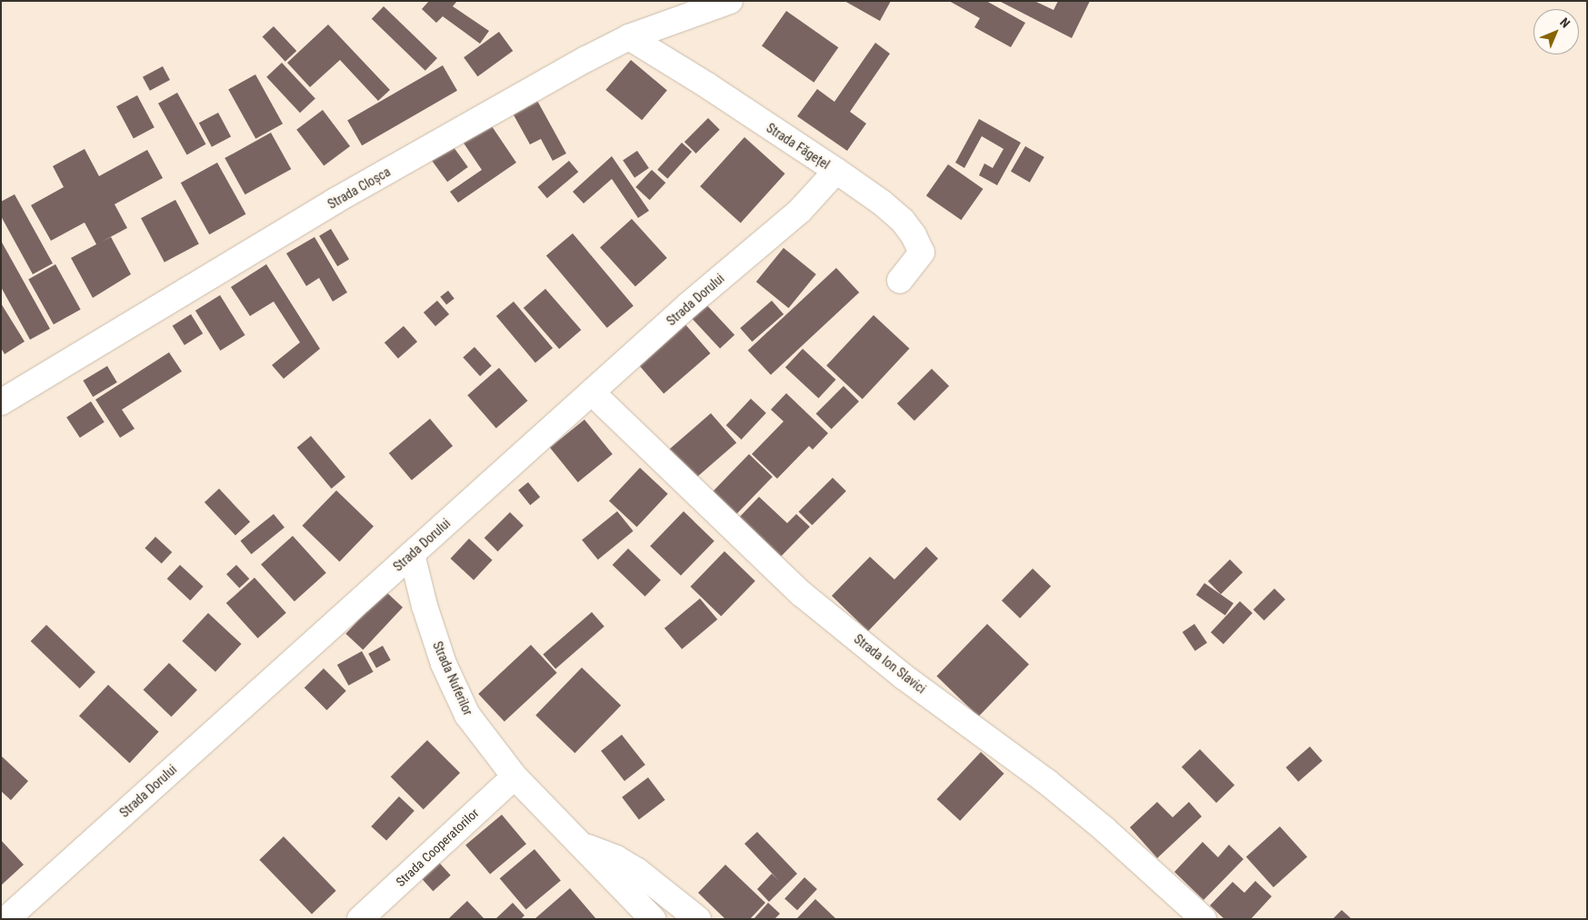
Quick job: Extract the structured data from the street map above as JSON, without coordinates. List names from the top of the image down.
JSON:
{
  "streets": {
    "street": [
      "Strada Făgețel",
      "Strada Cloșca",
      "Strada Dorului",
      "Strada Ion Slavici",
      "Strada Nuferilor",
      "Strada Cooperatorilor"
    ]
  },
  "crossings": [
    ["Strada Făgețel", "Strada Cloșca"],
    ["Strada Făgețel", "Strada Dorului"],
    ["Strada Dorului", "Strada Ion Slavici"],
    ["Strada Dorului", "Strada Nuferilor"],
    ["Strada Nuferilor", "Strada Cooperatorilor"]
  ],
  "north": "top right"
}
